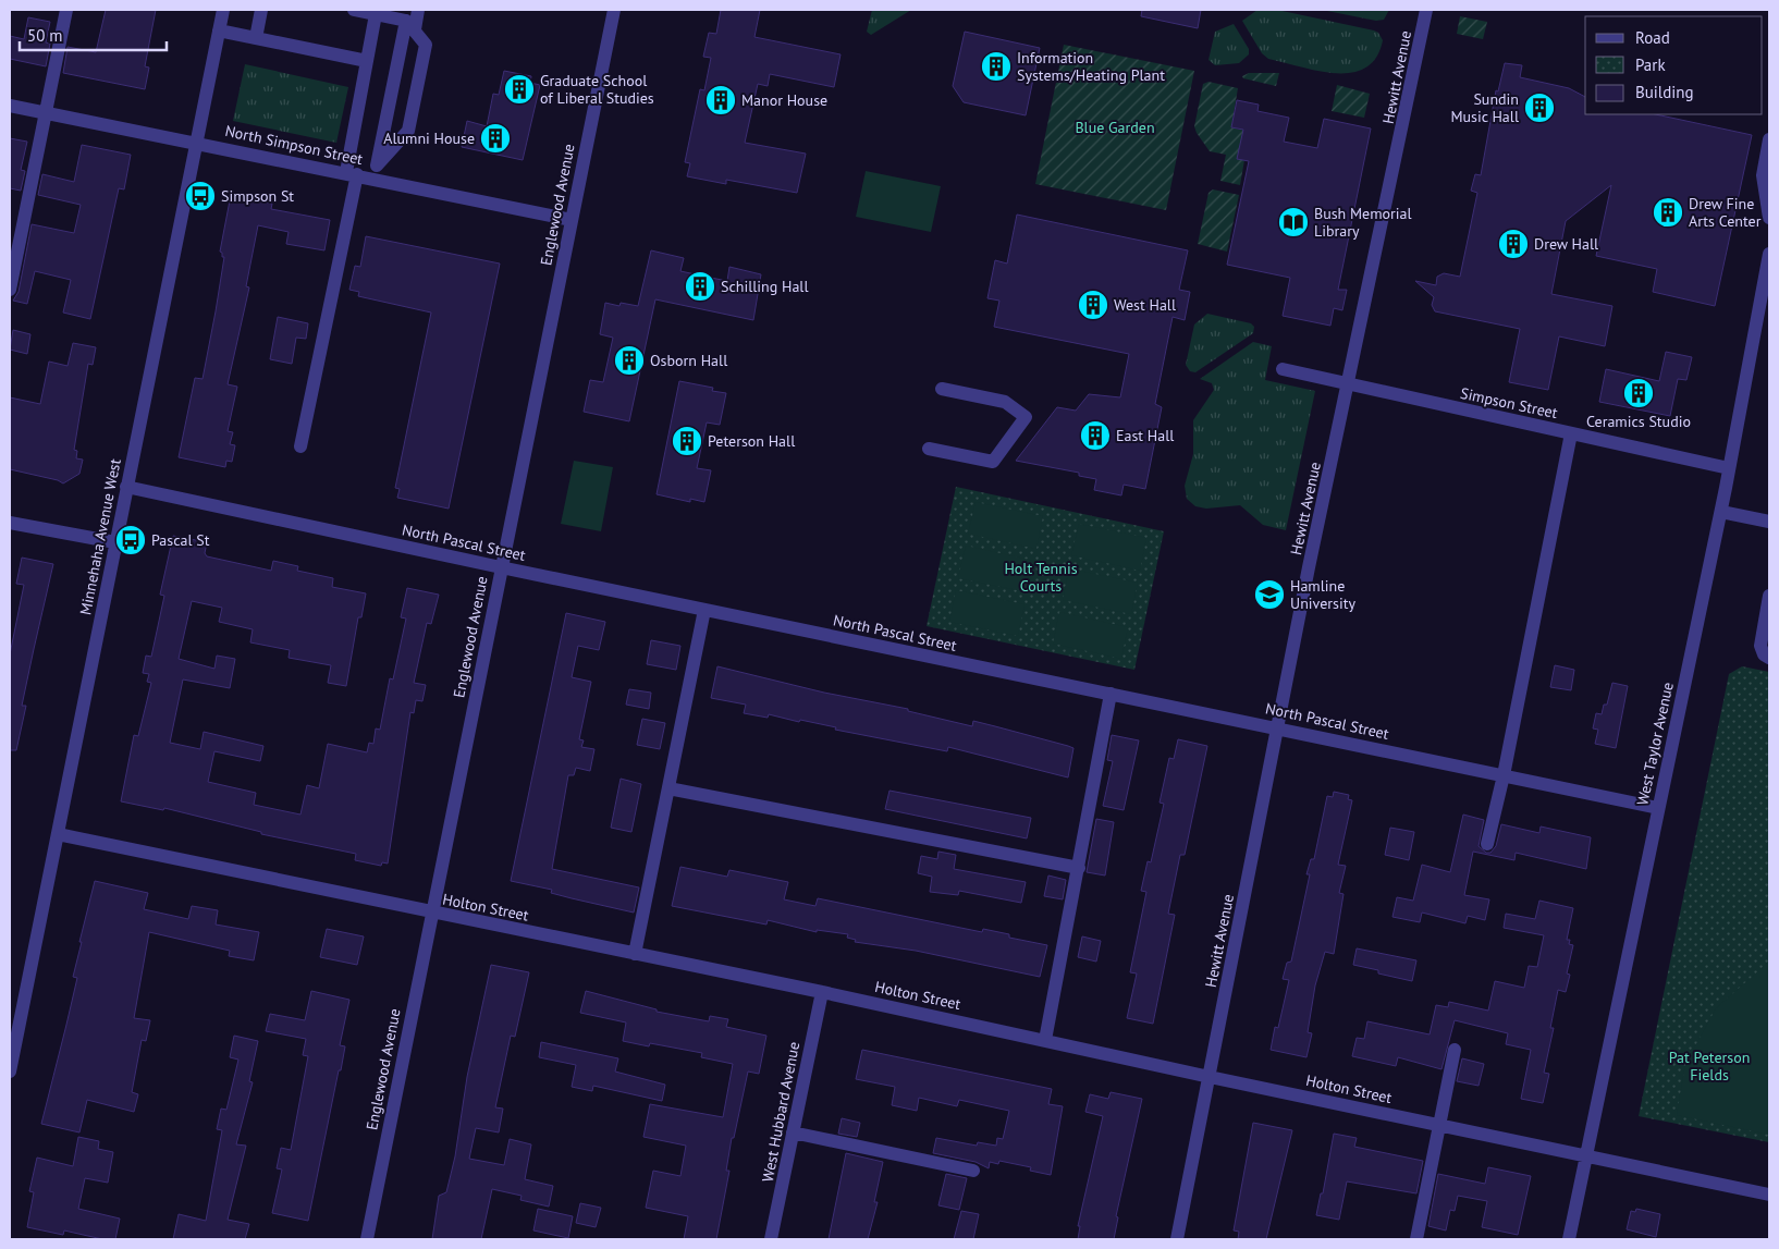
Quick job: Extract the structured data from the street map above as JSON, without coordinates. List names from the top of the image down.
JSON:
{
  "streets": {
    "street": [
      "Hewitt Avenue",
      "North Simpson Street",
      "Englewood Avenue",
      "Simpson Street",
      "Minnehaha Avenue West",
      "North Pascal Street",
      "West Taylor Avenue",
      "Holton Street",
      "West Hubbard Avenue"
    ]
  },
  "crossings": [
    ["Hewitt Avenue", "Simpson Street"],
    ["Hewitt Avenue", "North Pascal Street"],
    ["Hewitt Avenue", "Holton Street"],
    ["North Simpson Street", "Englewood Avenue"],
    ["North Simpson Street", "Minnehaha Avenue West"],
    ["Englewood Avenue", "North Pascal Street"],
    ["Englewood Avenue", "Holton Street"],
    ["Simpson Street", "West Taylor Avenue"],
    ["Minnehaha Avenue West", "North Pascal Street"],
    ["Minnehaha Avenue West", "Holton Street"],
    ["North Pascal Street", "West Taylor Avenue"],
    ["West Taylor Avenue", "Holton Street"],
    ["Holton Street", "West Hubbard Avenue"]
  ],
  "parks": ["Blue Garden", "Holt Tennis Courts", "Pat Peterson Fields"],
  "places": {
    "building": [
      "Information Systems/Heating Plant",
      "Graduate School of Liberal Studies",
      "Manor House",
      "Sundin Music Hall",
      "Alumni House",
      "Drew Fine Arts Center",
      "Drew Hall",
      "Schilling Hall",
      "West Hall",
      "Osborn Hall",
      "Ceramics Studio",
      "East Hall",
      "Peterson Hall"
    ],
    "bus stop": ["Simpson St", "Pascal St"],
    "library": ["Bush Memorial Library"],
    "school or university": ["Hamline University"]
  },
  "legend": ["Road", "Park", "Building"],
  "scale_bar": "50 m"
}
